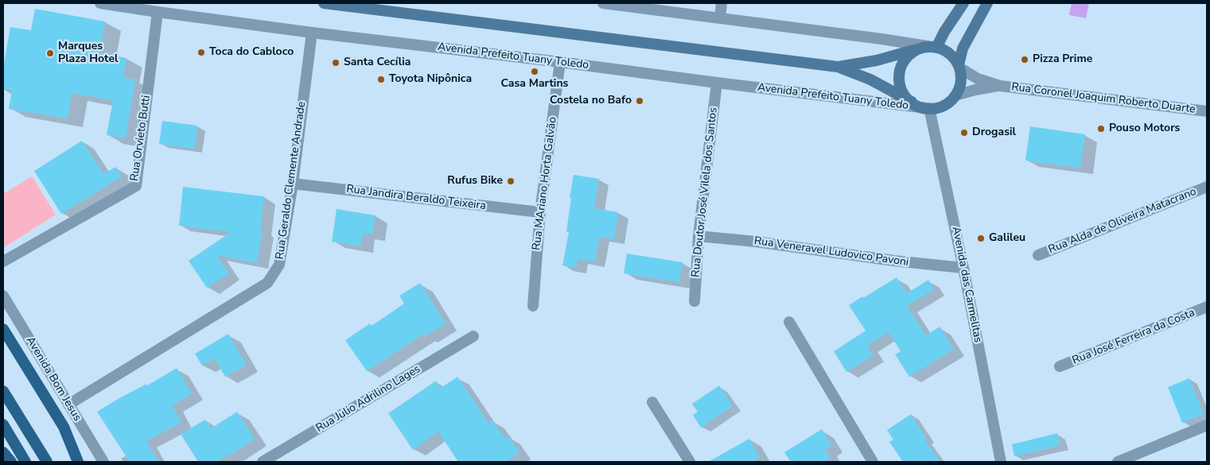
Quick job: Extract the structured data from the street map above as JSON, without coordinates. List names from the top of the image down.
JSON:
{
  "streets": {
    "main road": ["Avenida Prefeito Tuany Toledo"],
    "street": [
      "Rua Coronel Joaquim Roberto Duarte",
      "Rua Orvieto Butti",
      "Rua Geraldo Clemente Andrade",
      "Rua MAriano Horta Galvão",
      "Rua Doutor José Vilela dos Santos",
      "Rua Jandira Beraldo Teixeira",
      "Rua Alda de Oliveira Matacrano",
      "Rua Veneravel Ludovico Pavoni",
      "Avenida das Carmelitas",
      "Rua José Ferreira da Costa",
      "Avenida Bom Jesus",
      "Rua Julio Adrilino Lages"
    ]
  },
  "crossings": [
    ["Avenida Prefeito Tuany Toledo", "Rua Coronel Joaquim Roberto Duarte"],
    ["Avenida Prefeito Tuany Toledo", "Rua Orvieto Butti"],
    ["Avenida Prefeito Tuany Toledo", "Rua Geraldo Clemente Andrade"],
    ["Avenida Prefeito Tuany Toledo", "Rua MAriano Horta Galvão"],
    ["Avenida Prefeito Tuany Toledo", "Rua Doutor José Vilela dos Santos"],
    ["Avenida Prefeito Tuany Toledo", "Avenida das Carmelitas"],
    ["Rua Coronel Joaquim Roberto Duarte", "Avenida das Carmelitas"],
    ["Rua Geraldo Clemente Andrade", "Rua Jandira Beraldo Teixeira"],
    ["Rua Geraldo Clemente Andrade", "Avenida Bom Jesus"],
    ["Rua MAriano Horta Galvão", "Rua Jandira Beraldo Teixeira"],
    ["Rua Doutor José Vilela dos Santos", "Rua Veneravel Ludovico Pavoni"],
    ["Rua Veneravel Ludovico Pavoni", "Avenida das Carmelitas"]
  ],
  "places": [
    "Toca do Cabloco",
    "Marques Plaza Hotel",
    "Pizza Prime",
    "Santa Cecília",
    "Casa Martins",
    "Toyota Nipônica",
    "Costela no Bafo",
    "Pouso Motors",
    "Drogasil",
    "Rufus Bike",
    "Galileu"
  ]
}
